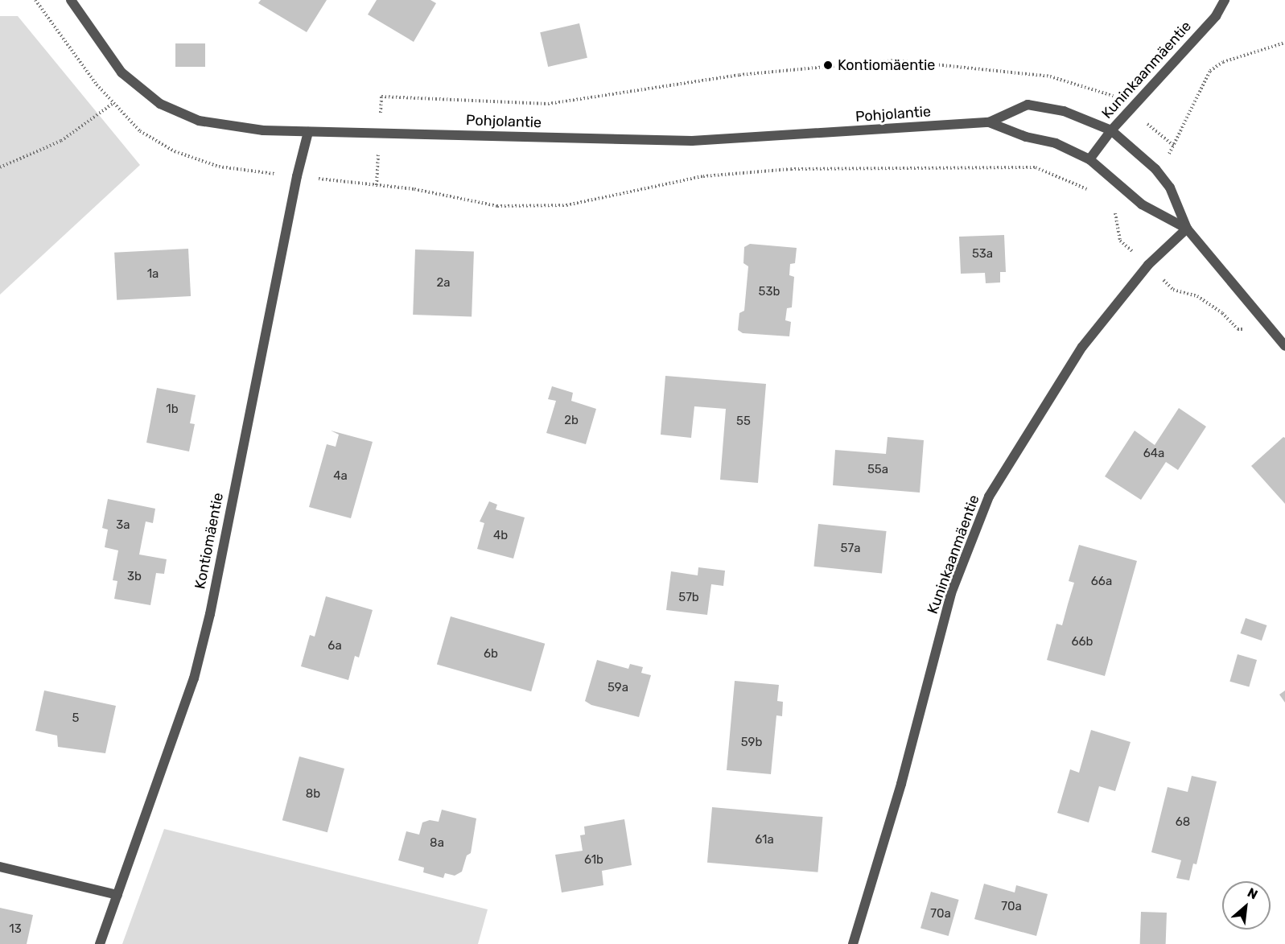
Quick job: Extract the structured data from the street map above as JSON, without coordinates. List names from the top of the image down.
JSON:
{
  "streets": {
    "street": ["Kuninkaanmäentie", "Pohjolantie", "Kontiomäentie"]
  },
  "crossings": [
    ["Kuninkaanmäentie", "Pohjolantie"],
    ["Pohjolantie", "Kontiomäentie"]
  ],
  "places": ["Kontiomäentie"],
  "house_numbers": [
    "53a",
    "1a",
    "2a",
    "53b",
    "1b",
    "2b",
    "55",
    "64a",
    "55a",
    "4a",
    "3a",
    "4b",
    "57a",
    "3b",
    "66a",
    "57b",
    "66b",
    "6a",
    "6b",
    "59a",
    "5",
    "59b",
    "8b",
    "68",
    "61a",
    "8a",
    "61b",
    "70a",
    "70a",
    "13"
  ],
  "north": "top right"
}
